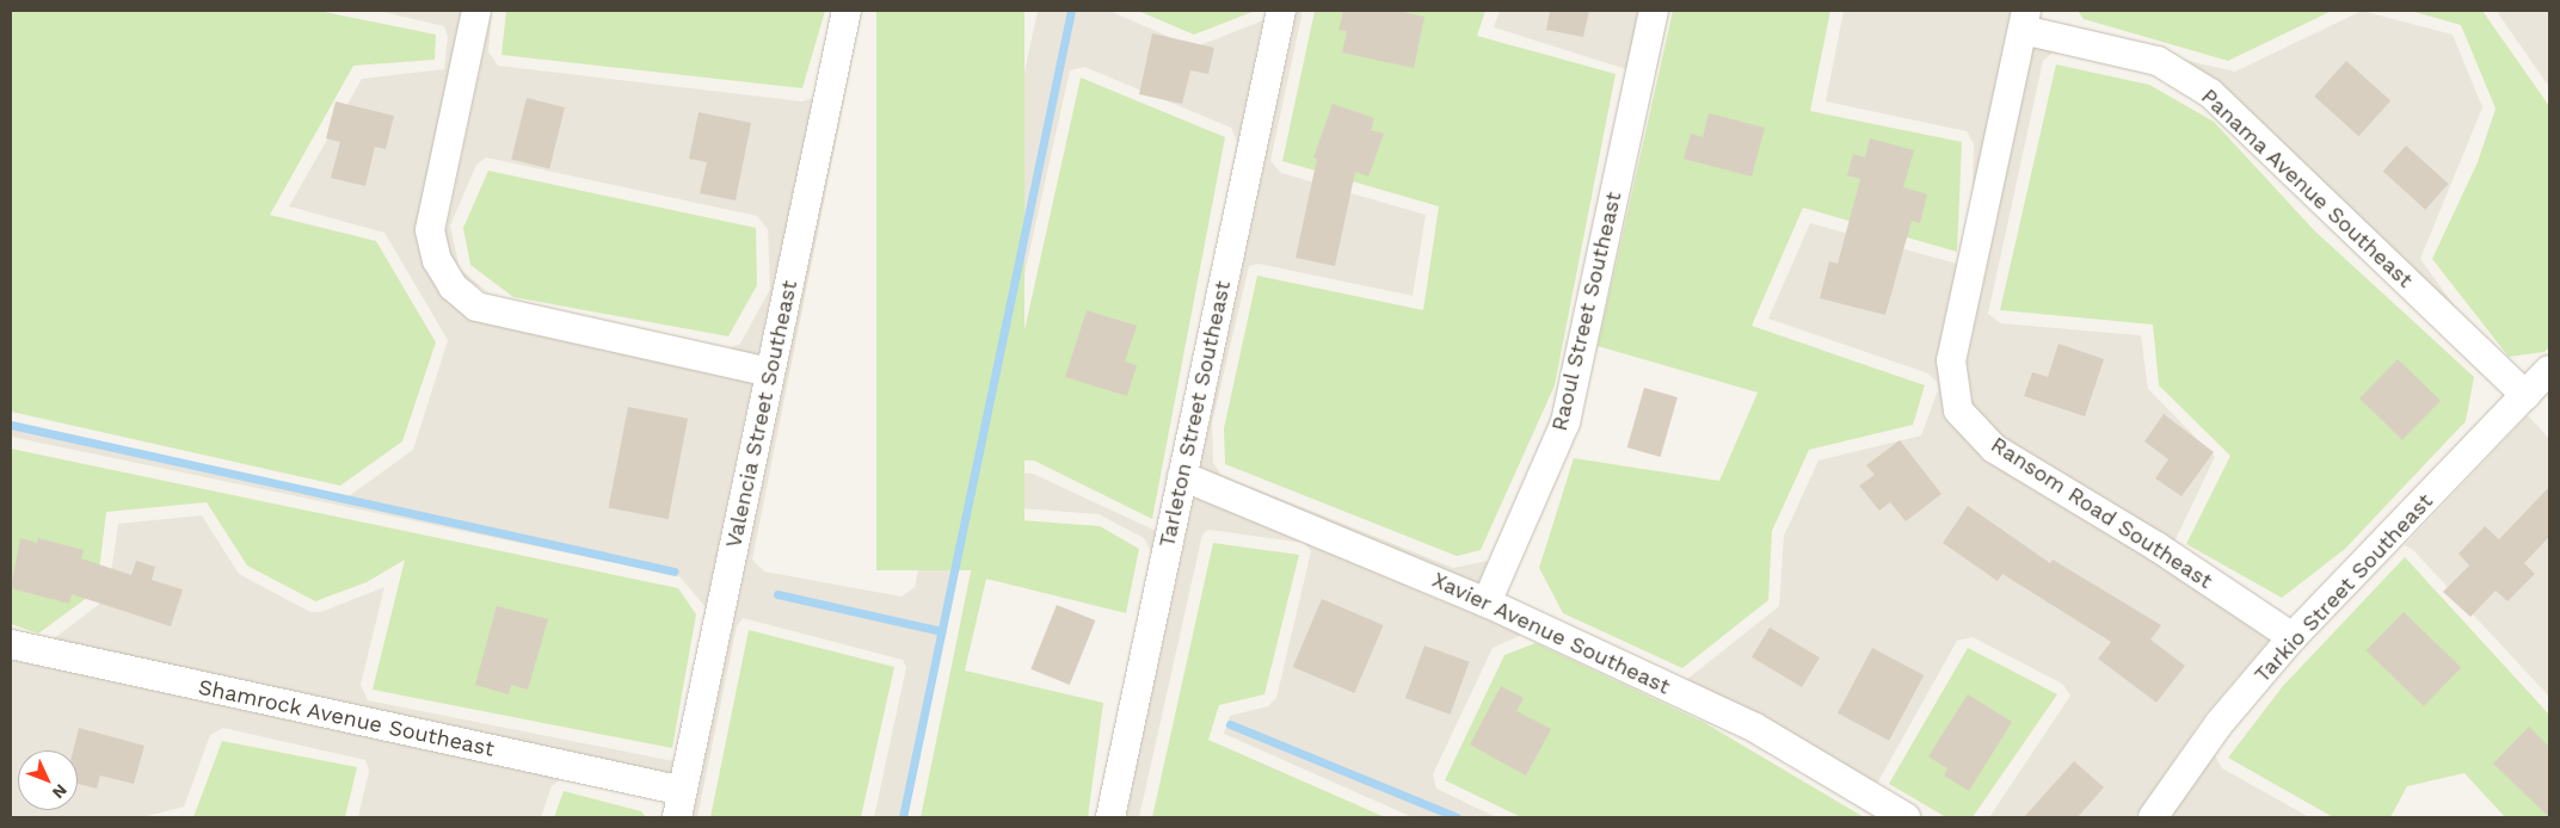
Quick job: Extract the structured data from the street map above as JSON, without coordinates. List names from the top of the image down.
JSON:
{
  "streets": {
    "street": [
      "Panama Avenue Southeast",
      "Raoul Street Southeast",
      "Valencia Street Southeast",
      "Tarleton Street Southeast",
      "Ransom Road Southeast",
      "Tarkio Street Southeast",
      "Xavier Avenue Southeast",
      "Shamrock Avenue Southeast"
    ]
  },
  "crossings": [
    ["Panama Avenue Southeast", "Ransom Road Southeast"],
    ["Panama Avenue Southeast", "Tarkio Street Southeast"],
    ["Raoul Street Southeast", "Xavier Avenue Southeast"],
    ["Valencia Street Southeast", "Shamrock Avenue Southeast"],
    ["Tarleton Street Southeast", "Xavier Avenue Southeast"],
    ["Ransom Road Southeast", "Tarkio Street Southeast"]
  ],
  "north": "bottom right"
}
